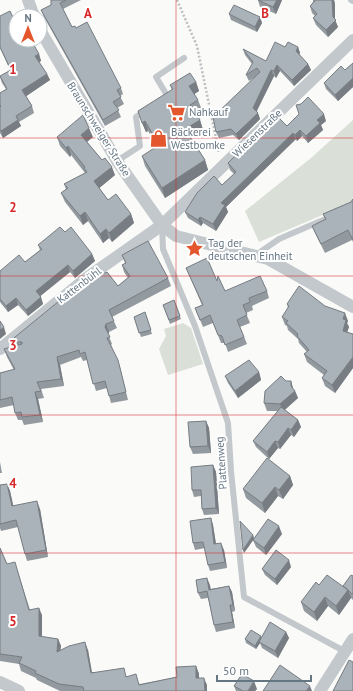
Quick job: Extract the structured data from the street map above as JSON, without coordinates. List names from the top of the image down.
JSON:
{
  "streets": {
    "street": ["Braunschweiger Straße", "Wiesenstraße", "Kattenbühl"],
    "lane": ["Plattenweg"]
  },
  "crossings": [
    ["Braunschweiger Straße", "Wiesenstraße"],
    ["Braunschweiger Straße", "Kattenbühl"],
    ["Braunschweiger Straße", "Plattenweg"],
    ["Wiesenstraße", "Kattenbühl"],
    ["Wiesenstraße", "Plattenweg"],
    ["Kattenbühl", "Plattenweg"]
  ],
  "places": {
    "supermarket": ["Nahkauf"],
    "shop": ["Bäckerei Westbomke"],
    "place": ["Tag der deutschen Einheit"]
  },
  "scale_bar": "50 m",
  "north": "top",
  "grid": {
    "columns": ["A", "B"],
    "rows": [
      "1",
      "2",
      "3",
      "4",
      "5"
    ]
  }
}
